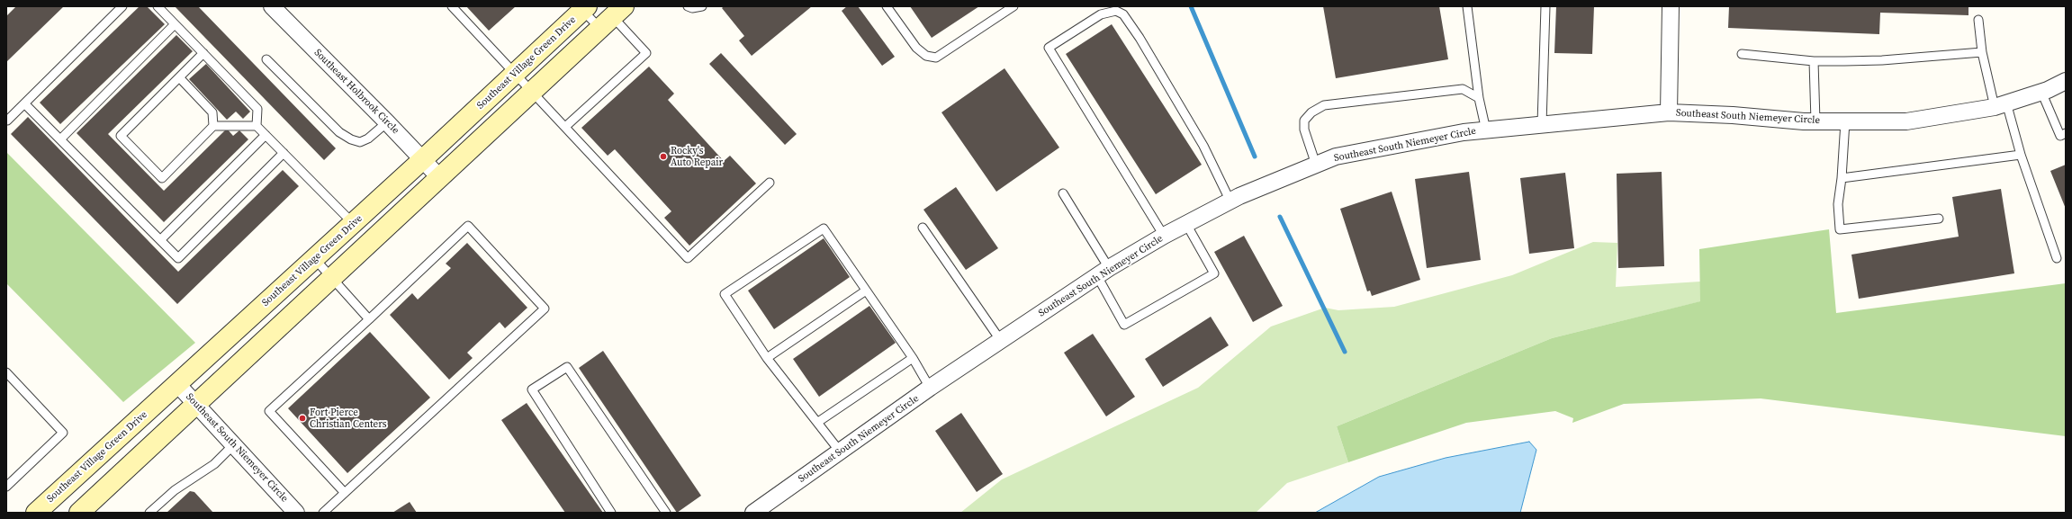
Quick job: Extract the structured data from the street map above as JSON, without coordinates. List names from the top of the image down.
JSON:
{
  "streets": {
    "street": ["Southeast Village Green Drive", "Southeast Holbrook Circle", "Southeast South Niemeyer Circle"]
  },
  "crossings": [
    ["Southeast Village Green Drive", "Southeast Holbrook Circle"],
    ["Southeast Village Green Drive", "Southeast South Niemeyer Circle"]
  ],
  "places": ["Rocky's Auto Repair", "Fort Pierce Christian Centers"]
}
